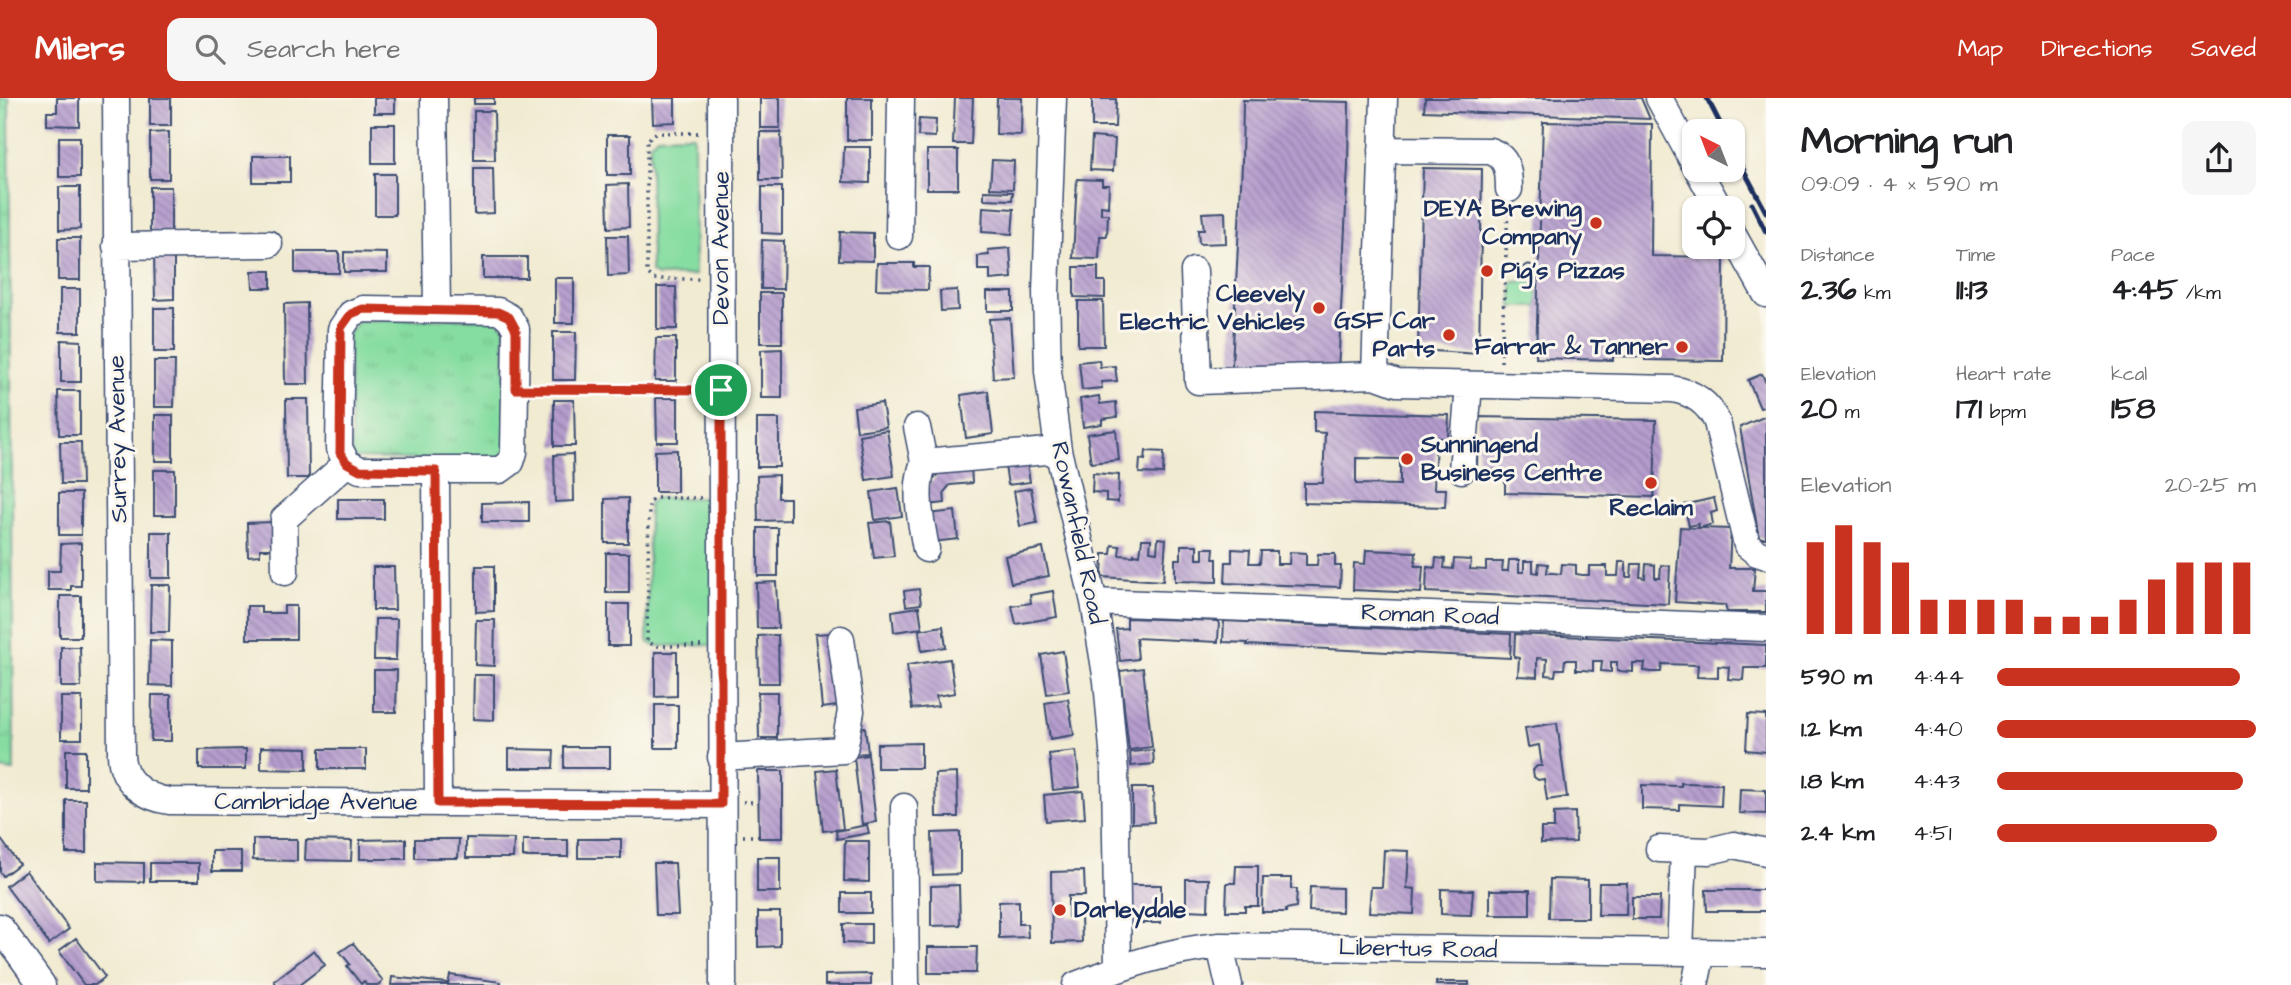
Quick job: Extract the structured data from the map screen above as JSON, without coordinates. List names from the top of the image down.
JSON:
{
  "streets": {
    "street": [
      "Devon Avenue",
      "Surrey Avenue",
      "Rowanfield Road",
      "Roman Road",
      "Cambridge Avenue",
      "Libertus Road"
    ]
  },
  "crossings": [
    ["Devon Avenue", "Cambridge Avenue"],
    ["Surrey Avenue", "Cambridge Avenue"],
    ["Rowanfield Road", "Roman Road"],
    ["Rowanfield Road", "Libertus Road"]
  ],
  "places": [
    "DEYA Brewing Company",
    "Pig's Pizzas",
    "Cleevely Electric Vehicles",
    "GSF Car Parts",
    "Farrar & Tanner",
    "Sunningend Business Centre",
    "Reclaim",
    "Darleydale"
  ],
  "north": "top left",
  "page": {
    "header": "Milers",
    "search": "Search here",
    "nav": ["Map", "Directions", "Saved"],
    "heading": ["Morning run", "09:09 · 4 × 590 m"],
    "stats": [
      ["Distance", "2.36 km"],
      ["Time", "11:13"],
      ["Pace", "4:45 /km"],
      ["Elevation", "20 m"],
      ["Heart rate", "171 bpm"],
      ["kcal", "158"]
    ],
    "chart": ["Elevation", "20–25 m"],
    "list": [
      {
        "name": "590 m",
        "note": "4:44"
      },
      {
        "name": "1.2 km",
        "note": "4:40"
      },
      {
        "name": "1.8 km",
        "note": "4:43"
      },
      {
        "name": "2.4 km",
        "note": "4:51"
      }
    ]
  }
}
